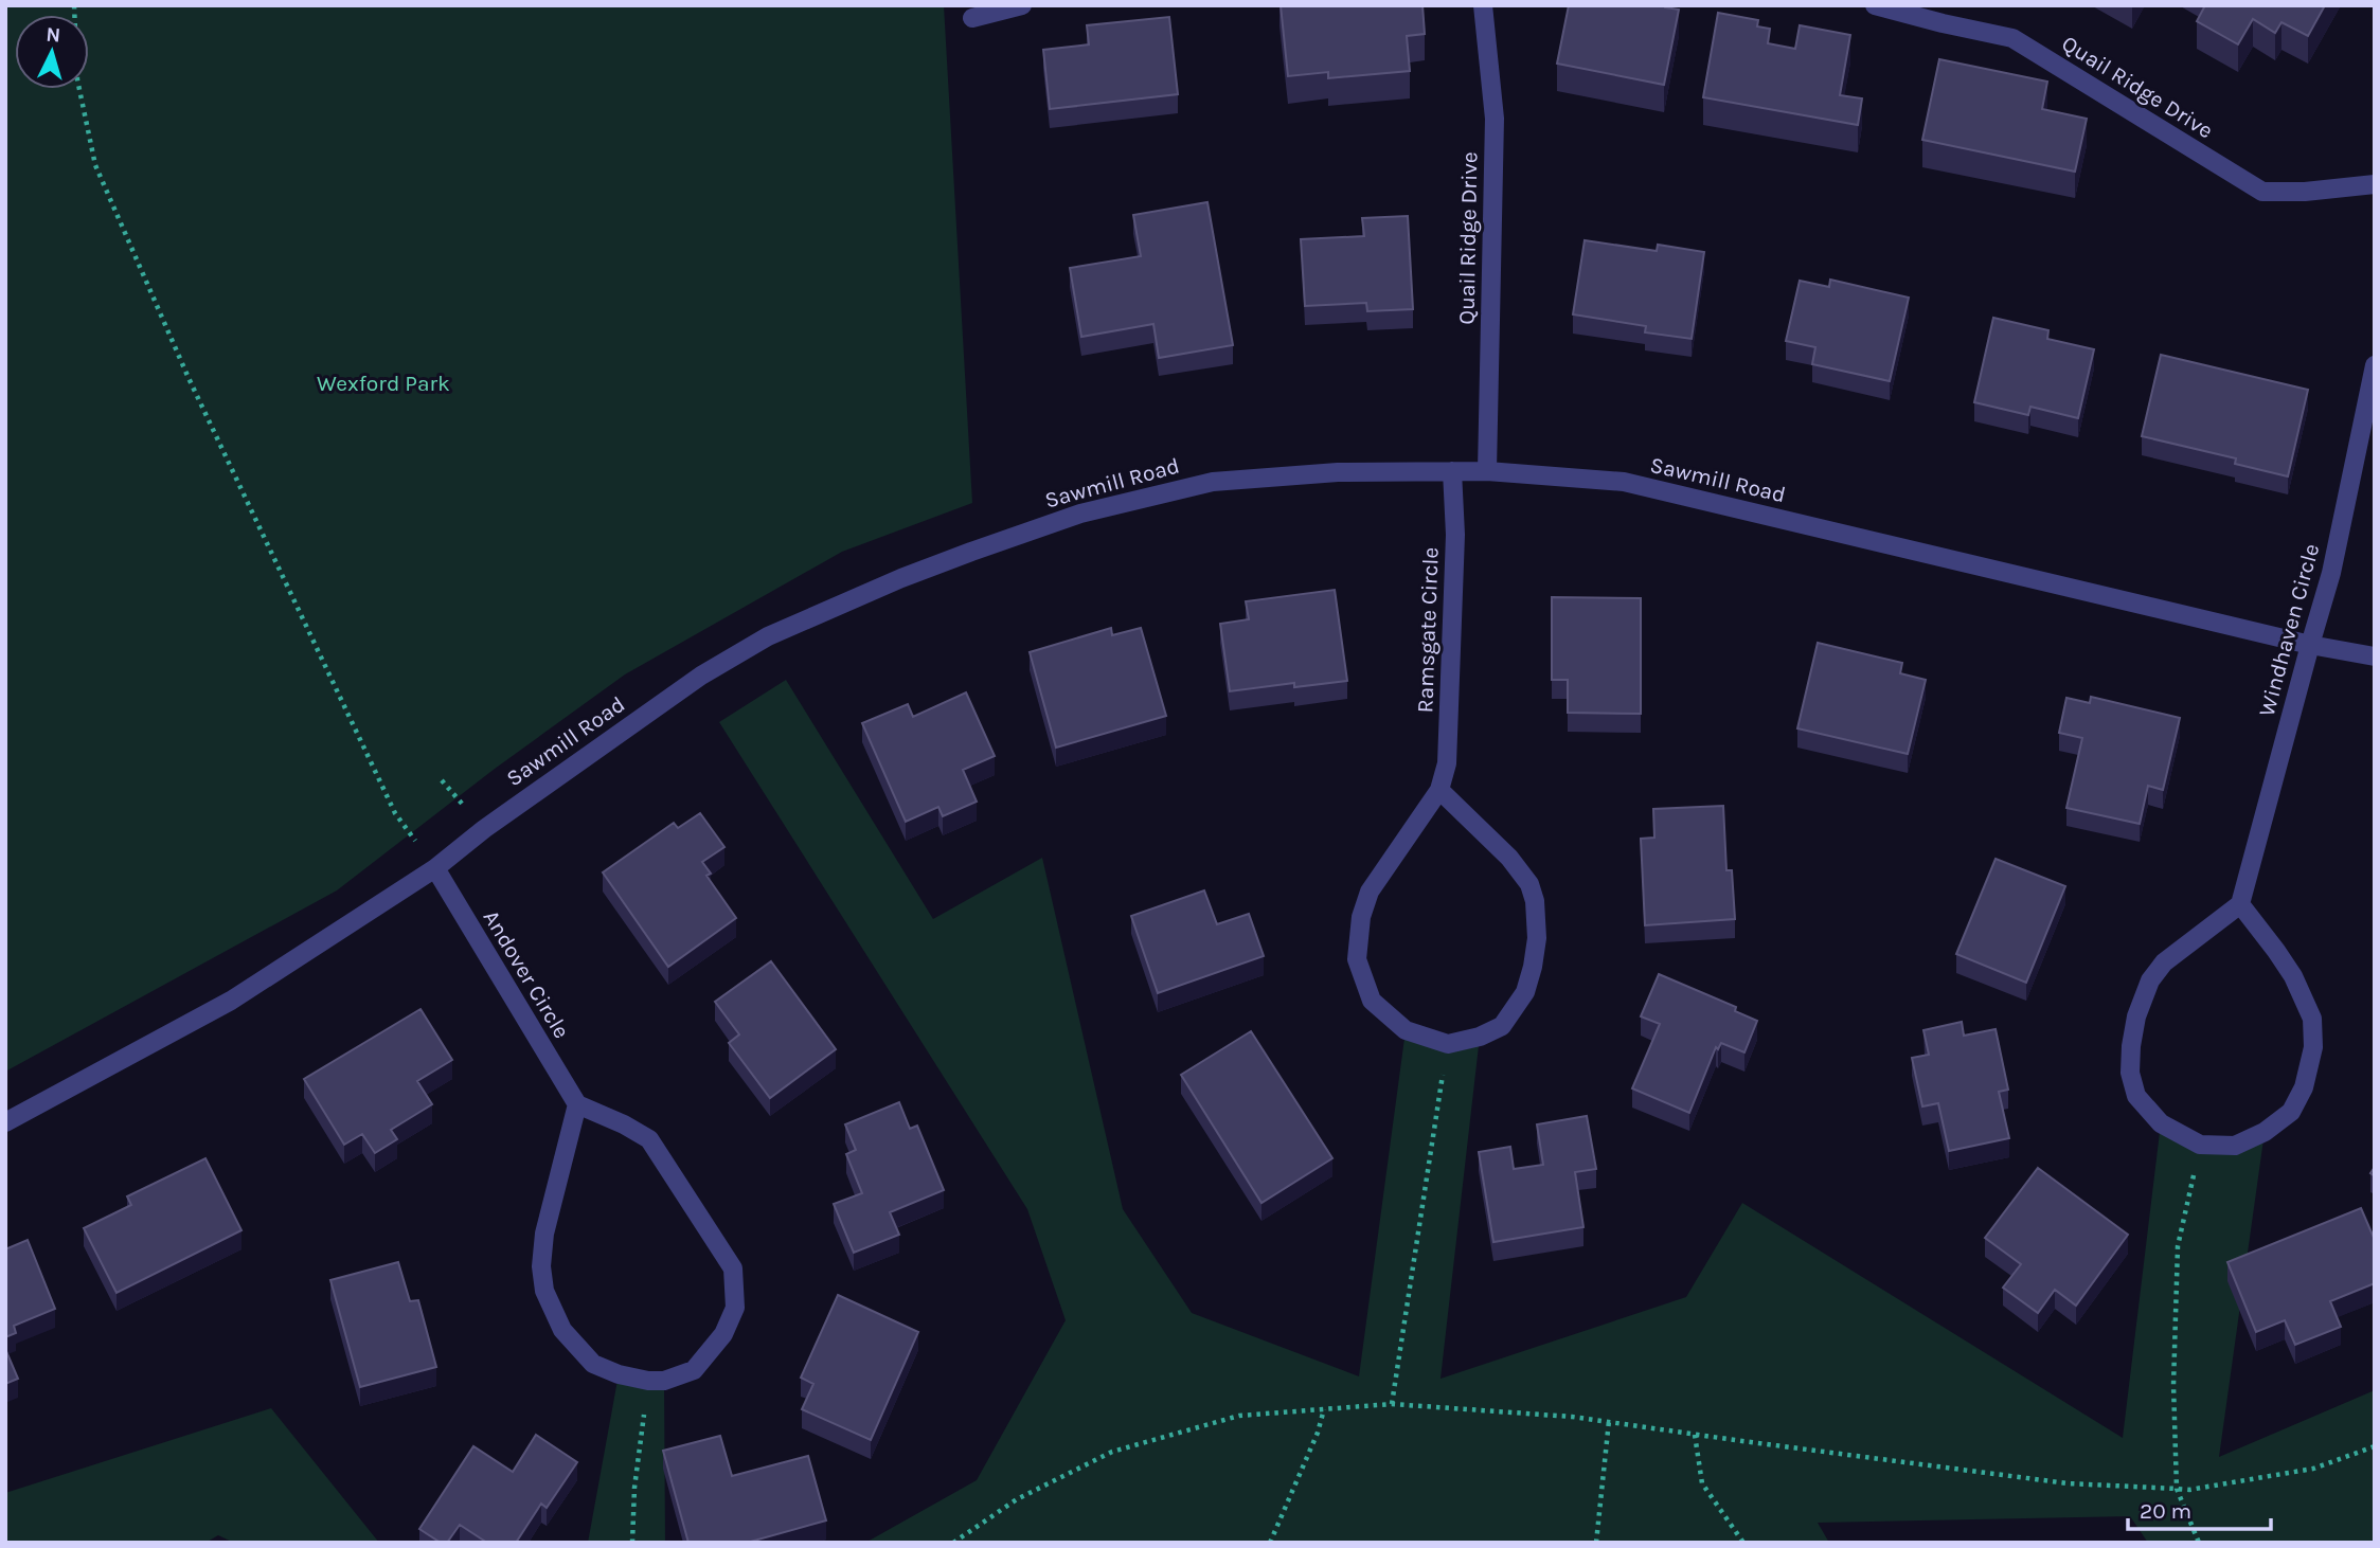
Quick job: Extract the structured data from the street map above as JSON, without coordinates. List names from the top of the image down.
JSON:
{
  "streets": {
    "street": [
      "Quail Ridge Drive",
      "Sawmill Road",
      "Ramsgate Circle",
      "Windhaven Circle",
      "Andover Circle"
    ]
  },
  "crossings": [
    ["Quail Ridge Drive", "Sawmill Road"],
    ["Sawmill Road", "Ramsgate Circle"],
    ["Sawmill Road", "Windhaven Circle"],
    ["Sawmill Road", "Andover Circle"]
  ],
  "parks": ["Wexford Park"],
  "scale_bar": "20 m",
  "north": "top"
}
